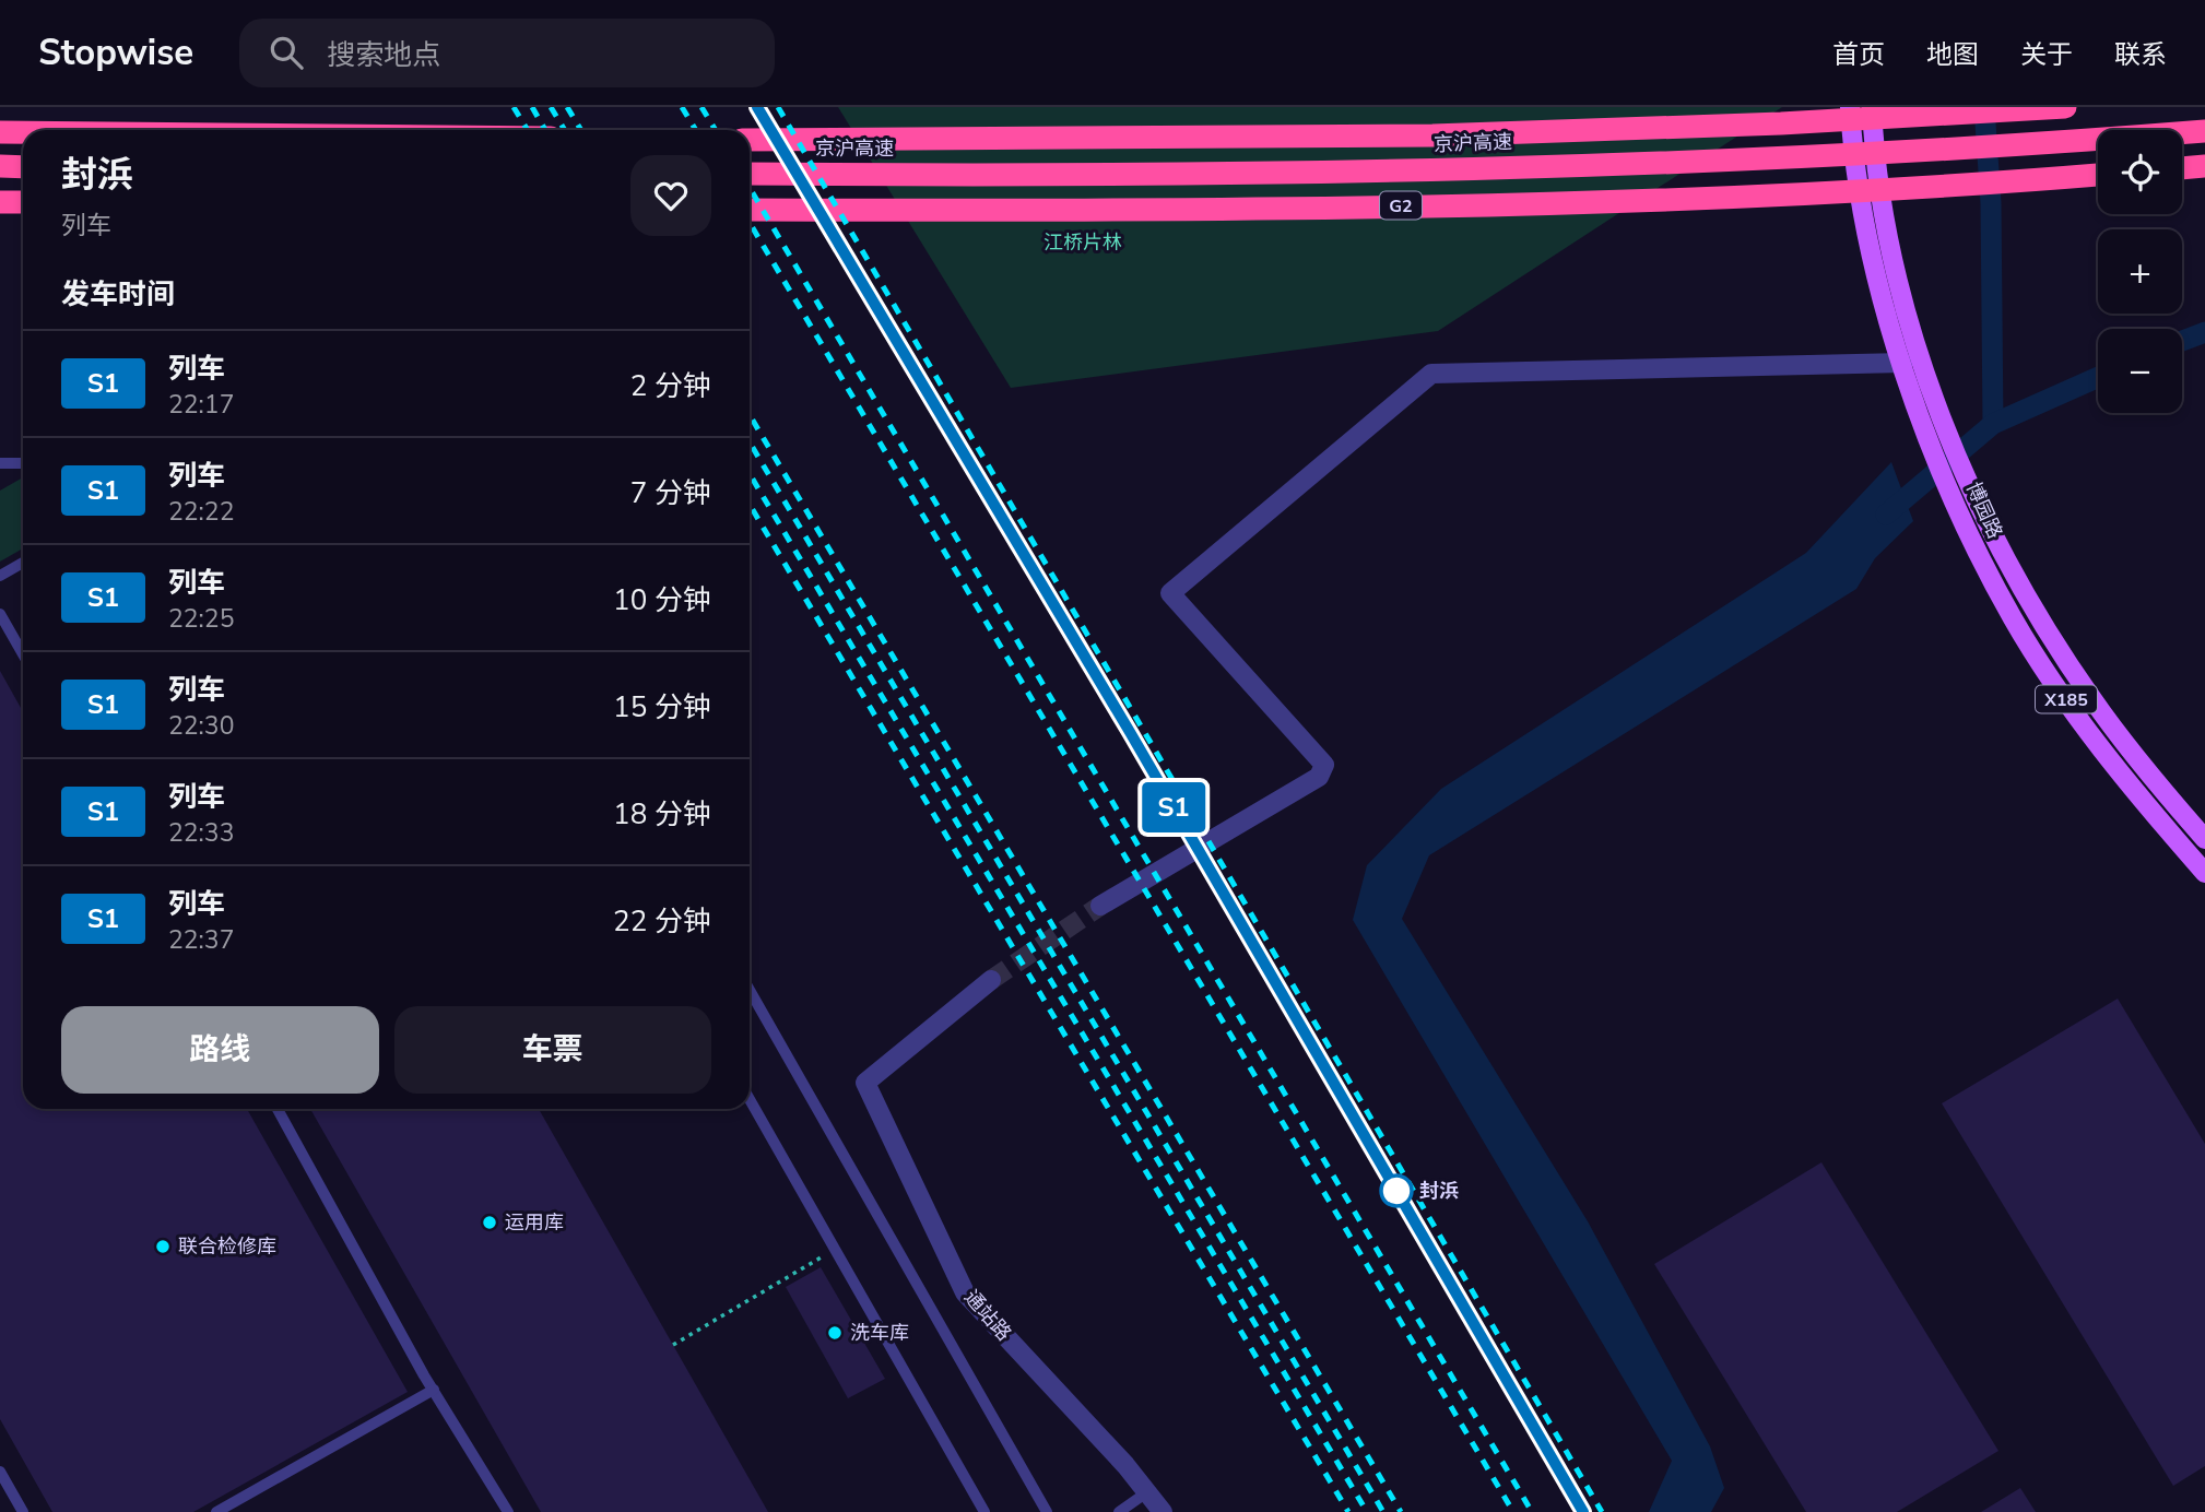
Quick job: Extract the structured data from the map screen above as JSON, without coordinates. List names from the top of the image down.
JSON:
{
  "streets": {
    "highway": ["京沪高速", "G2"],
    "main road": ["博园路", "X185"],
    "street": ["通站路"]
  },
  "parks": ["江桥片林"],
  "places": [
    "封浜",
    "运用库",
    "联合检修库",
    "洗车库"
  ],
  "page": {
    "header": "Stopwise",
    "search": "搜索地点",
    "nav": [
      "首页",
      "地图",
      "关于",
      "联系"
    ],
    "on_map": "S1",
    "map_buttons": ["+", "−"],
    "heading": [
      ["封浜", "列车"],
      "发车时间"
    ],
    "list": [
      {
        "mark": "S1",
        "name": "列车",
        "note": "22:17",
        "value": "2 分钟"
      },
      {
        "mark": "S1",
        "name": "列车",
        "note": "22:22",
        "value": "7 分钟"
      },
      {
        "mark": "S1",
        "name": "列车",
        "note": "22:25",
        "value": "10 分钟"
      },
      {
        "mark": "S1",
        "name": "列车",
        "note": "22:30",
        "value": "15 分钟"
      },
      {
        "mark": "S1",
        "name": "列车",
        "note": "22:33",
        "value": "18 分钟"
      },
      {
        "mark": "S1",
        "name": "列车",
        "note": "22:37",
        "value": "22 分钟"
      }
    ],
    "buttons": ["路线", "车票"]
  }
}
